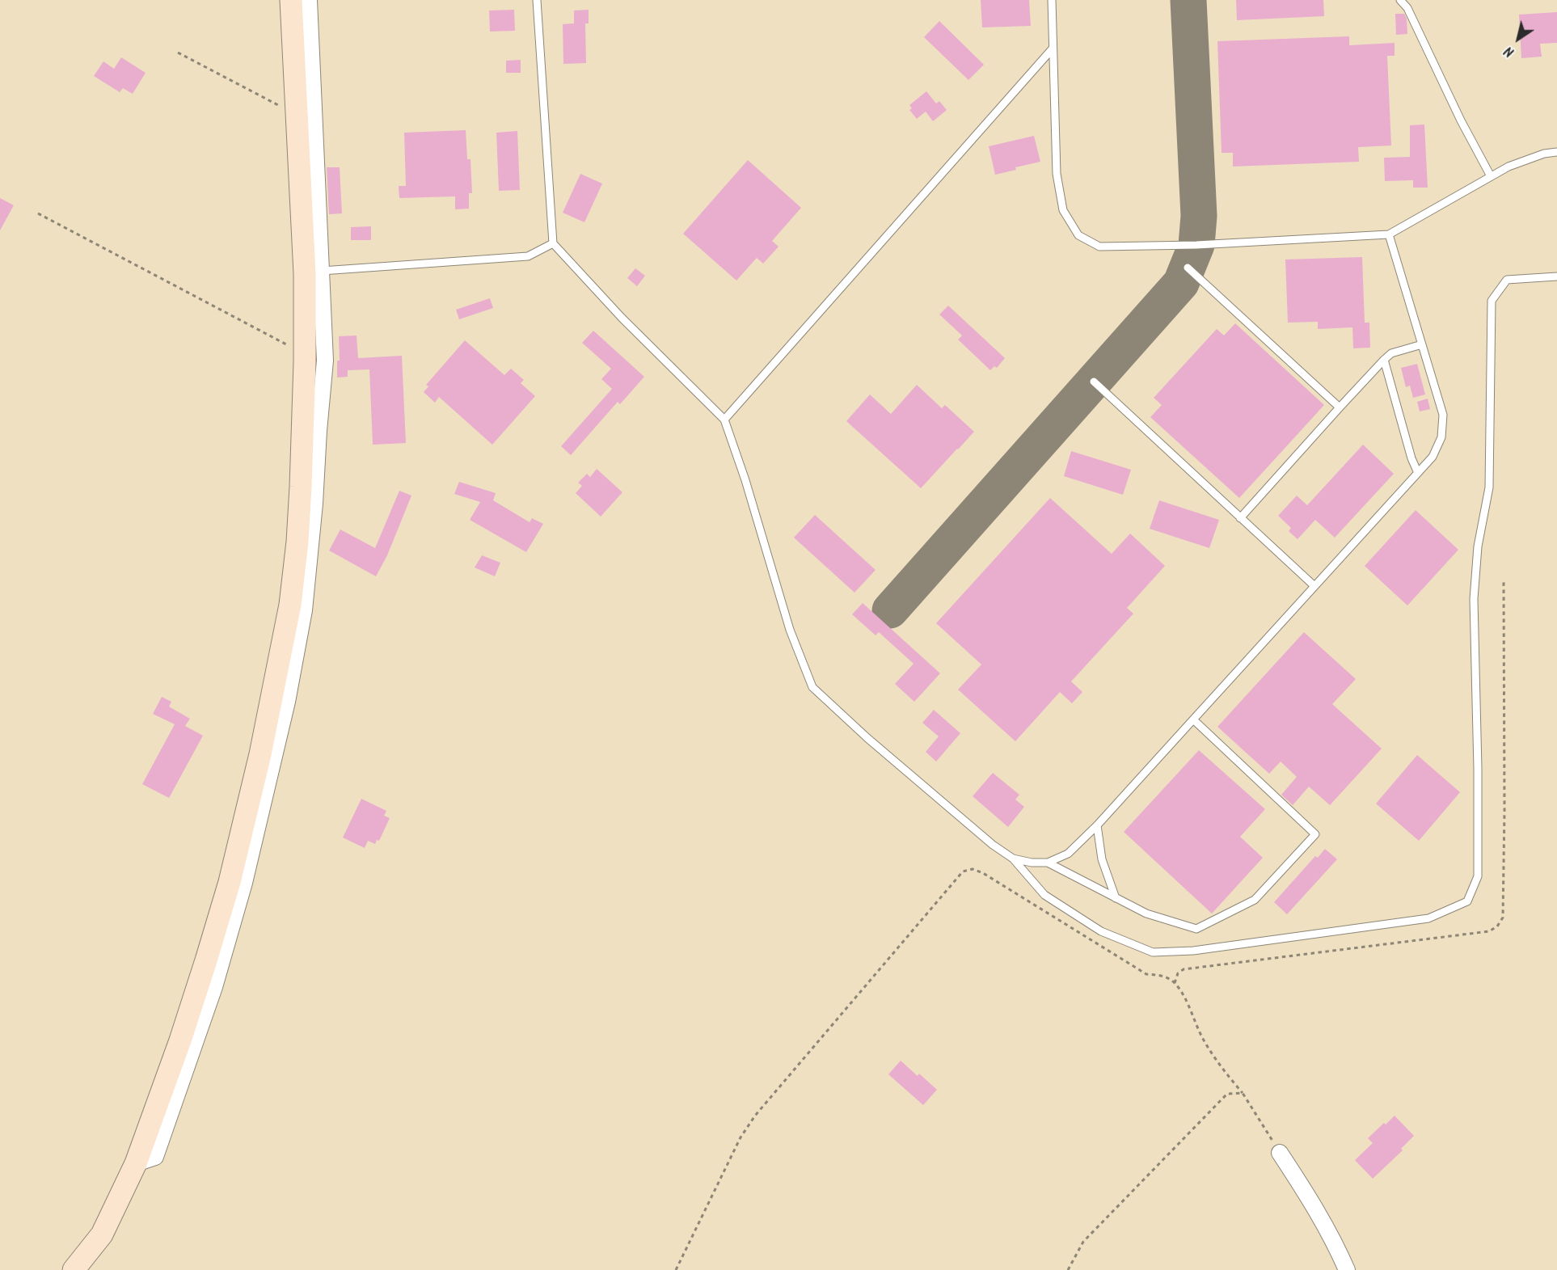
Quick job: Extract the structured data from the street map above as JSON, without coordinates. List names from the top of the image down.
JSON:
{
  "north": "bottom left"
}
